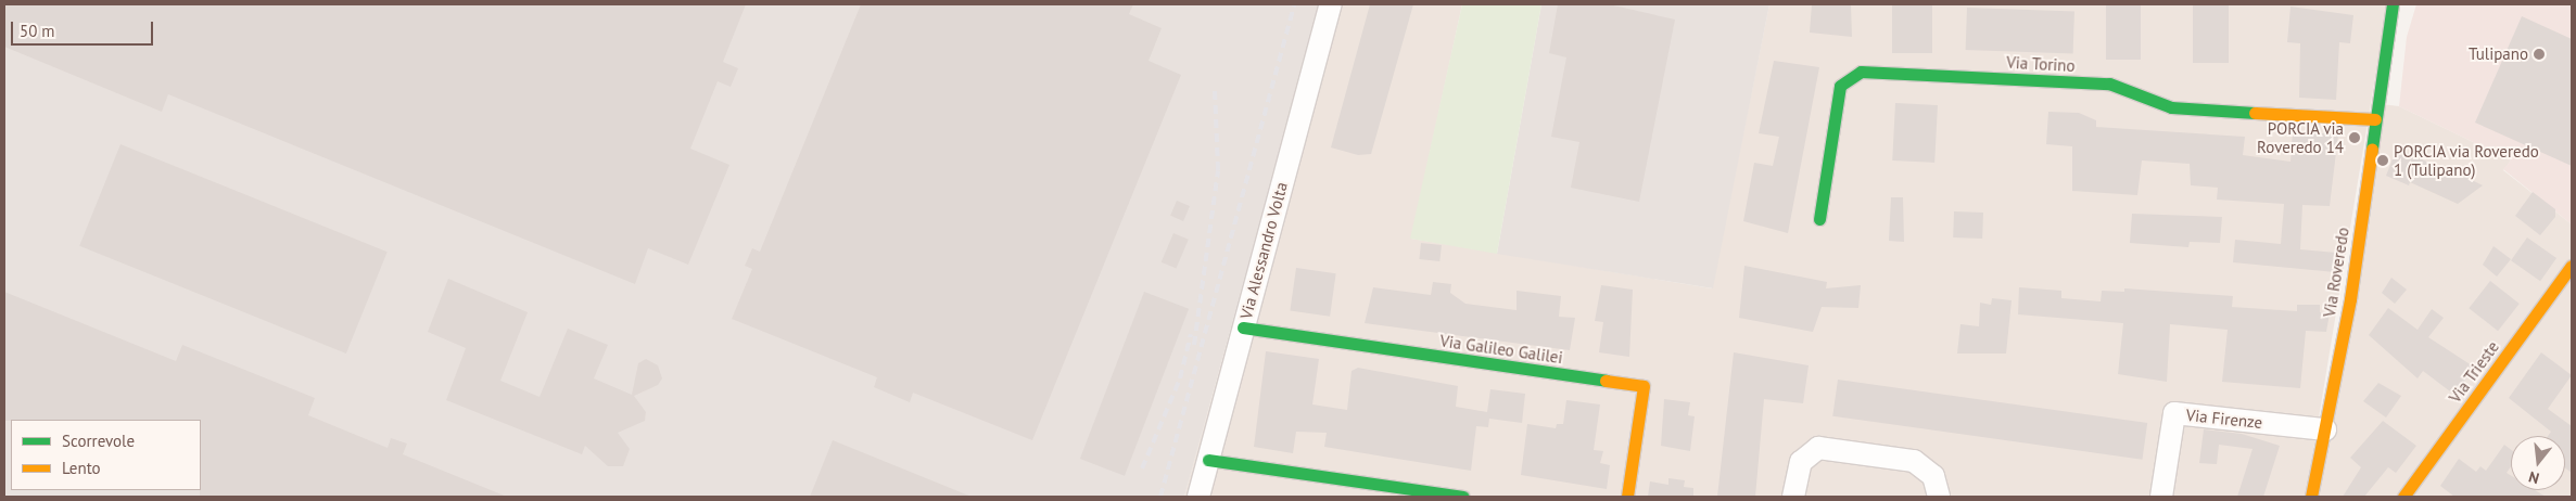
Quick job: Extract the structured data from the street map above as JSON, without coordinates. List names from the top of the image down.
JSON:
{
  "streets": {
    "street": [
      "Via Torino",
      "Via Alessandro Volta",
      "Via Roveredo",
      "Via Galileo Galilei",
      "Via Trieste",
      "Via Firenze"
    ]
  },
  "crossings": [
    ["Via Torino", "Via Roveredo"],
    ["Via Alessandro Volta", "Via Galileo Galilei"],
    ["Via Roveredo", "Via Firenze"]
  ],
  "places": ["Tulipano", "PORCIA via Roveredo 14", "PORCIA via Roveredo 1 (Tulipano)"],
  "legend": ["Scorrevole", "Lento"],
  "scale_bar": "50 m",
  "north": "bottom"
}
